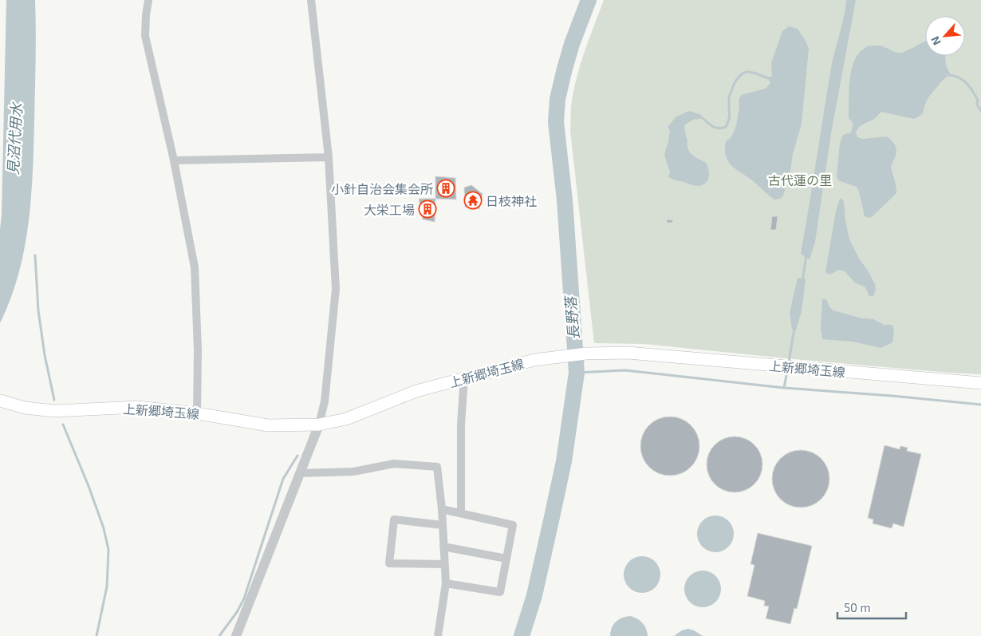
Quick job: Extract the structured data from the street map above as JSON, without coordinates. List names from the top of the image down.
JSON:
{
  "streets": {
    "main road": ["上新郷埼玉線"]
  },
  "water": ["見沼代用水", "長野落"],
  "parks": ["古代蓮の里"],
  "places": {
    "building": ["小針自治会集会所", "大栄工場"],
    "temple": ["日枝神社"]
  },
  "scale_bar": "50 m",
  "north": "bottom left"
}
